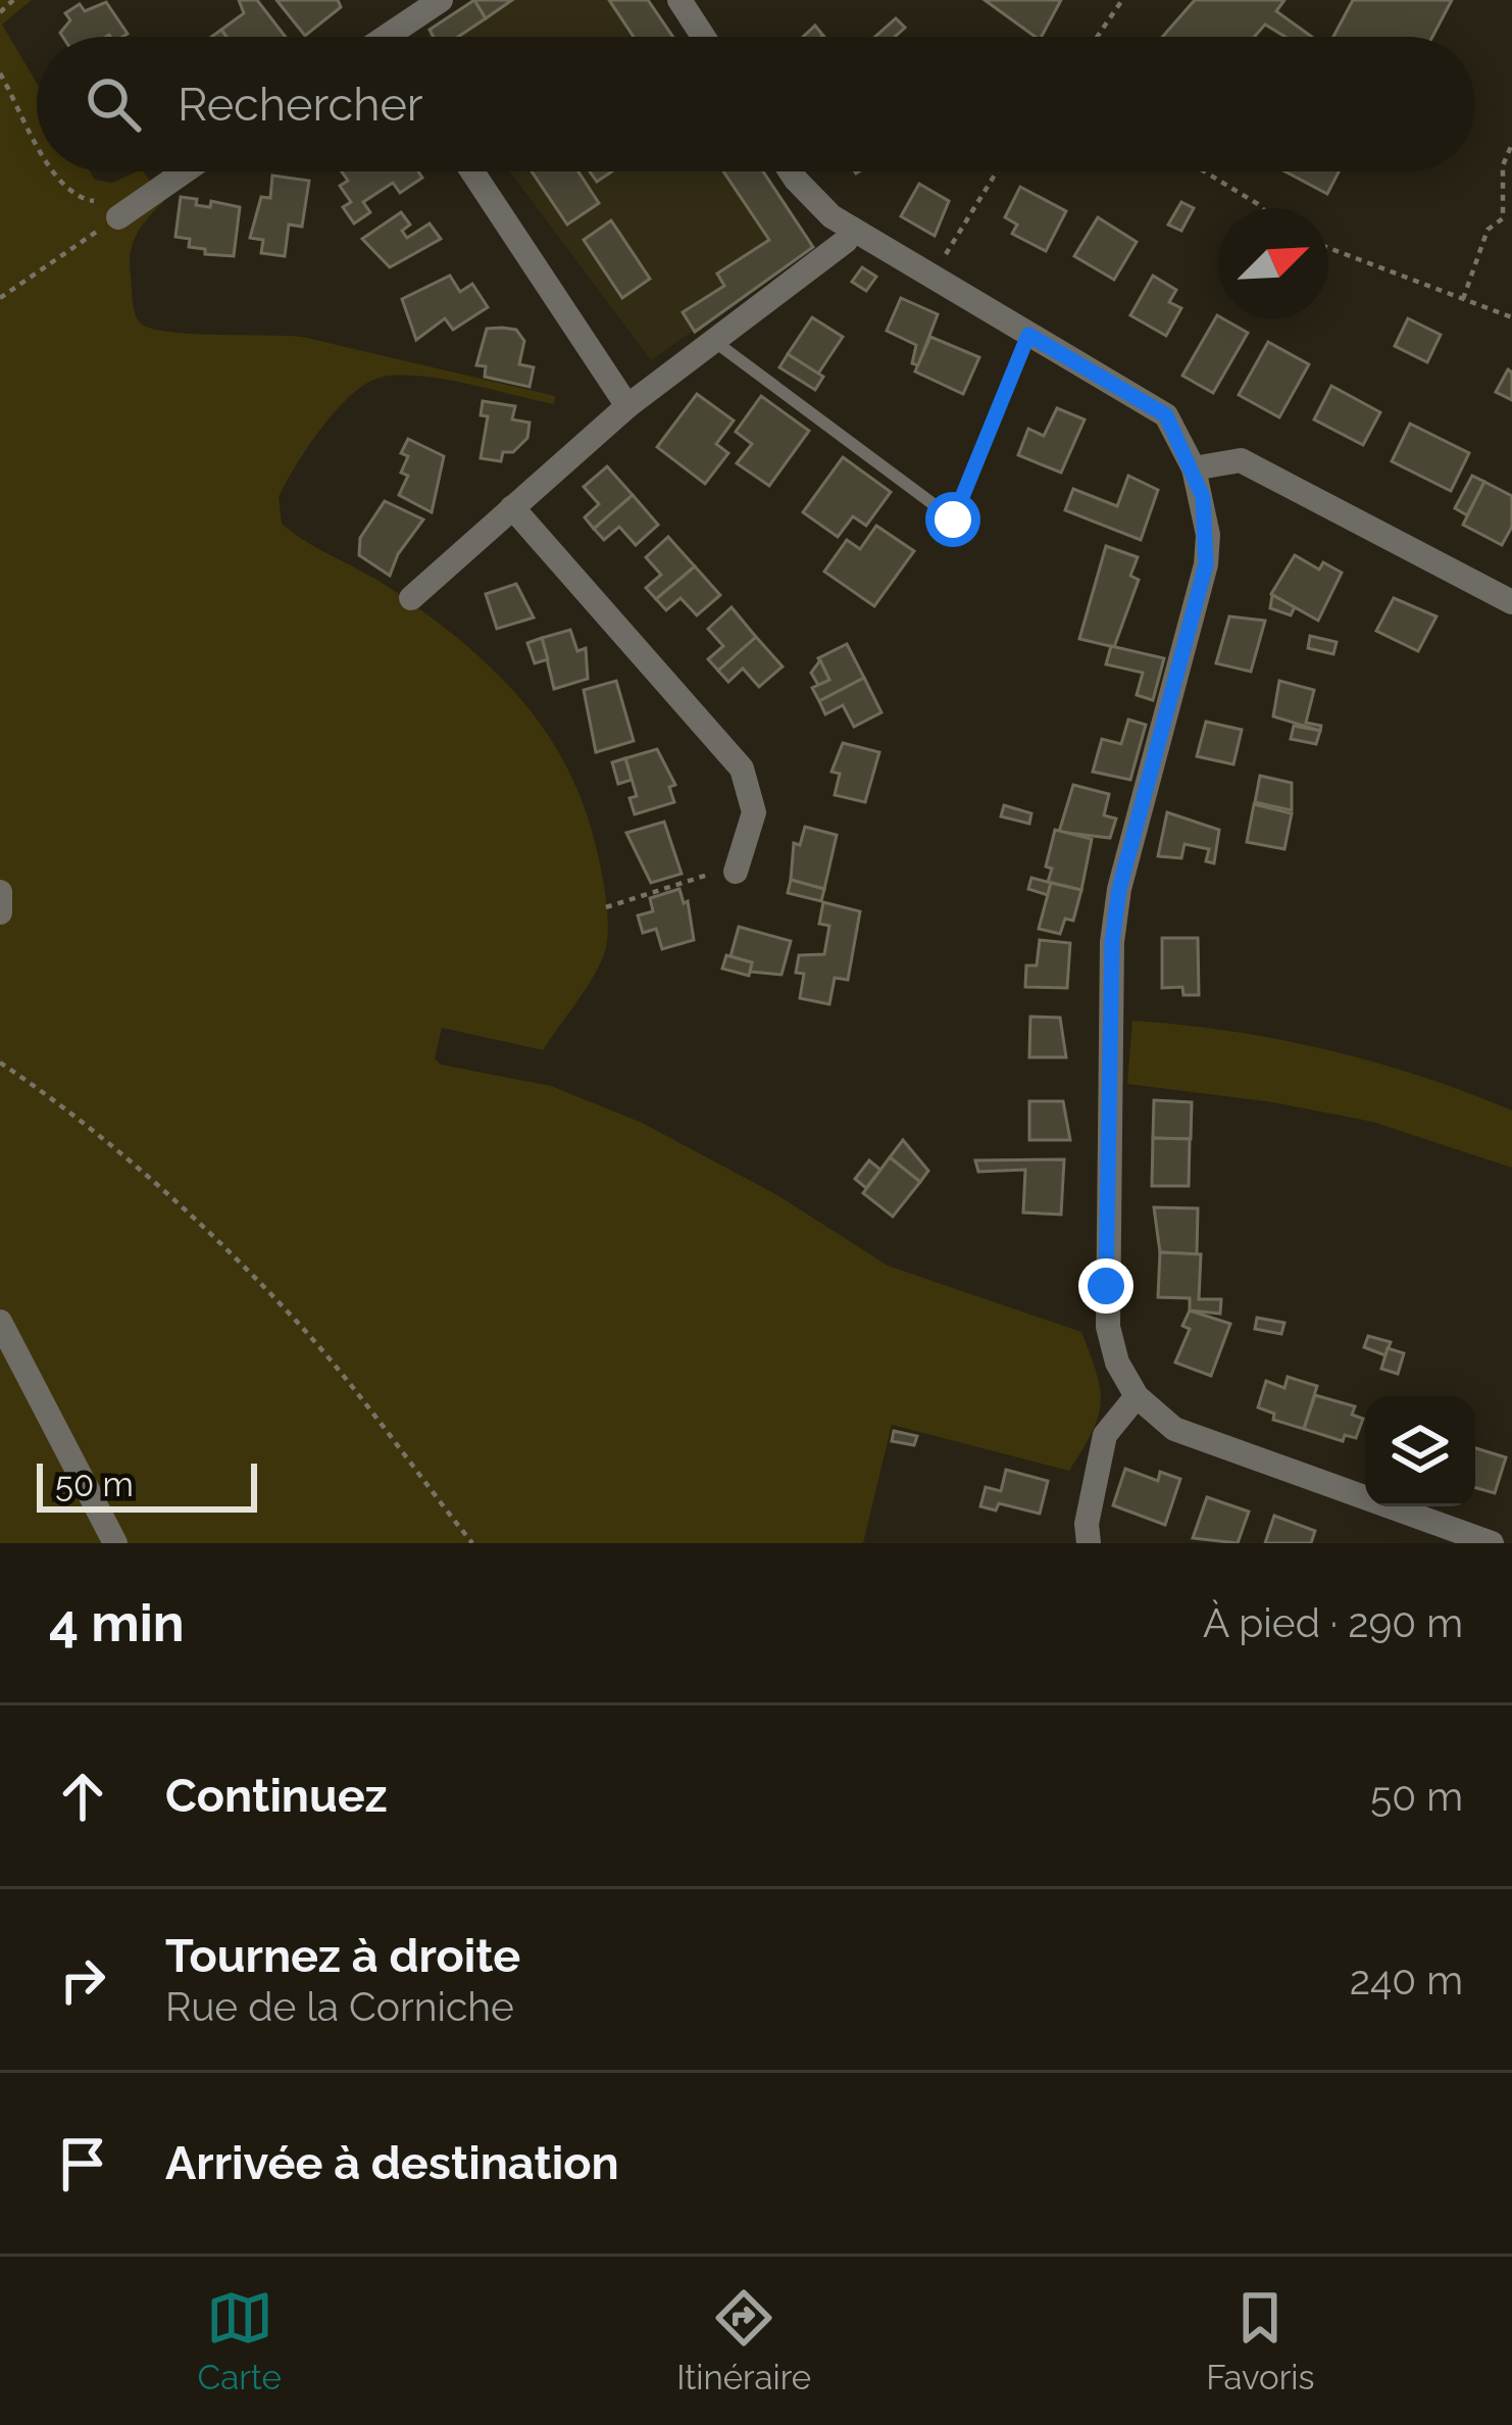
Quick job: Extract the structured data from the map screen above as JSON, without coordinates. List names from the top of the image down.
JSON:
{
  "scale_bar": "50 m",
  "north": "top right",
  "page": {
    "search": "Rechercher",
    "scale": "50 m",
    "heading": ["4 min", "À pied · 290 m"],
    "list": [
      ["Continuez", "50 m"],
      ["Tournez à droite", "Rue de la Corniche", "240 m"],
      "Arrivée à destination"
    ],
    "nav": ["Carte", "Itinéraire", "Favoris"]
  }
}
